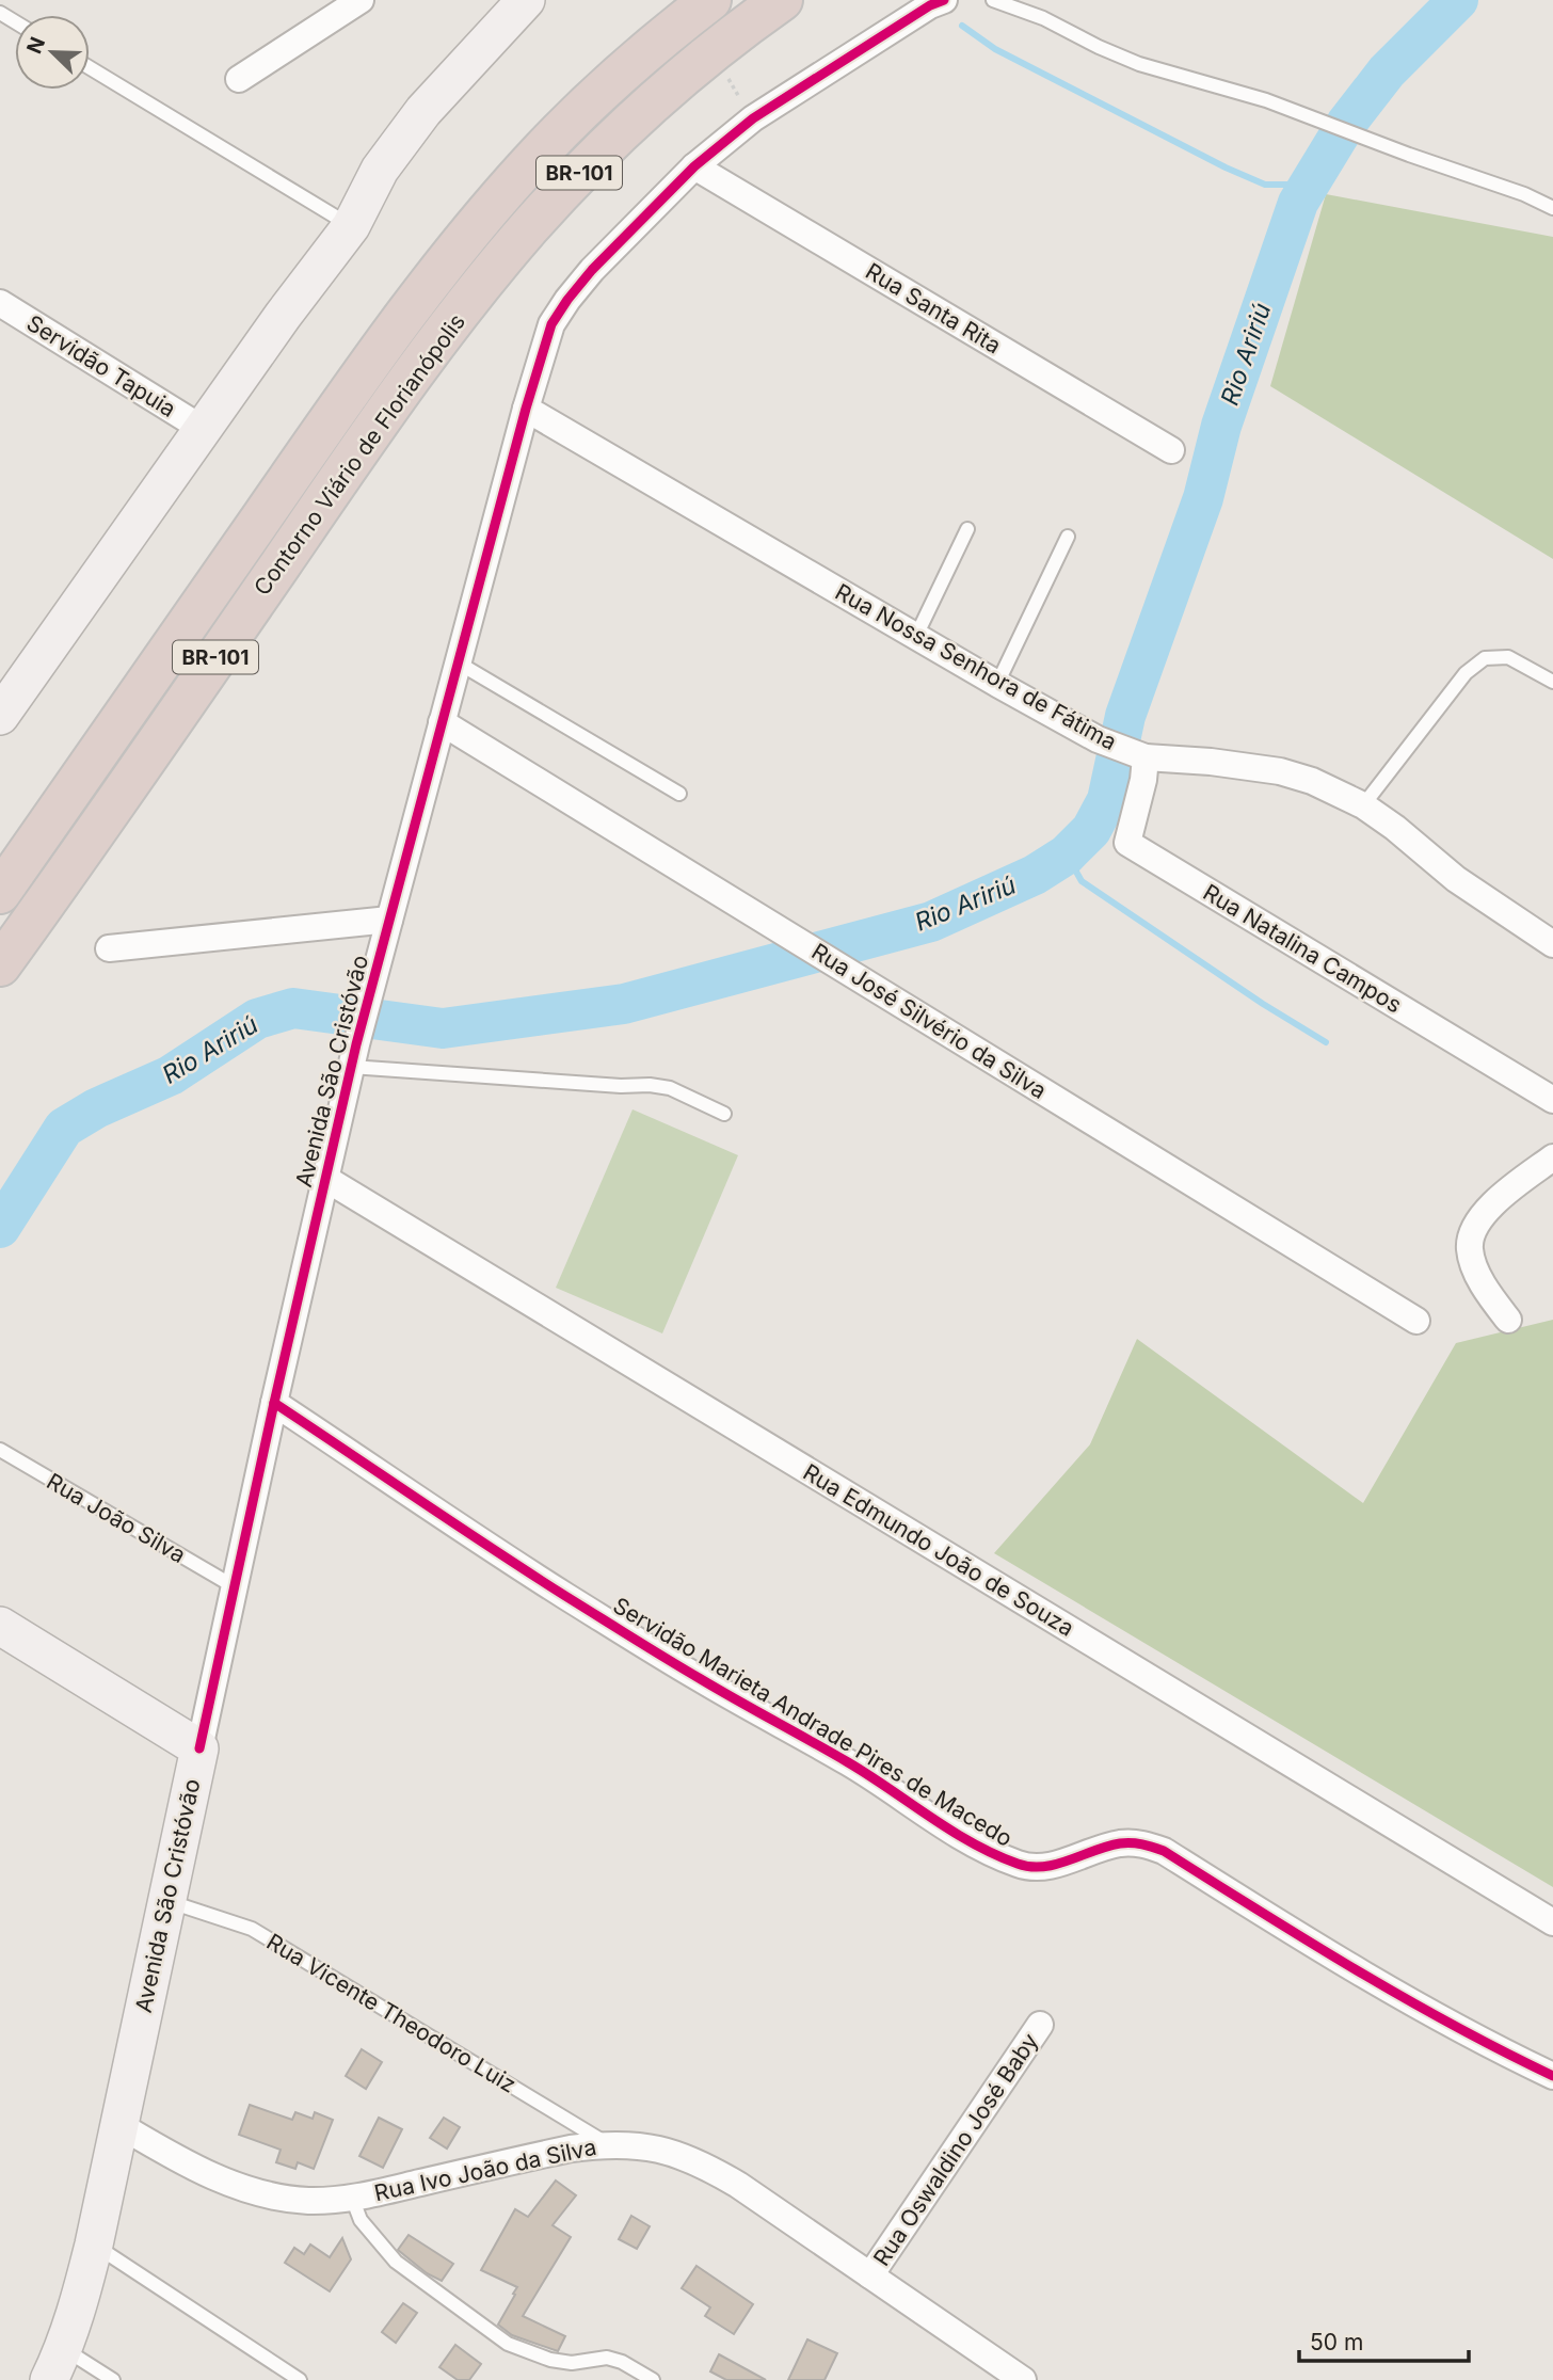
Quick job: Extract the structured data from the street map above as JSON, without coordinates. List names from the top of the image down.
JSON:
{
  "streets": {
    "highway": ["BR-101", "Contorno Viário de Florianópolis"],
    "main road": ["Avenida São Cristóvão"],
    "street": [
      "Rua Santa Rita",
      "Servidão Tapuia",
      "Rua Nossa Senhora de Fátima",
      "Rua Natalina Campos",
      "Rua José Silvério da Silva",
      "Rua Edmundo João de Souza",
      "Servidão Marieta Andrade Pires de Macedo",
      "Rua Oswaldino José Baby",
      "Rua Ivo João da Silva"
    ],
    "lane": ["Rua João Silva", "Rua Vicente Theodoro Luiz"]
  },
  "crossings": [
    ["Rua Santa Rita", "Avenida São Cristóvão"],
    ["Rua Nossa Senhora de Fátima", "Rua Natalina Campos"],
    ["Rua Nossa Senhora de Fátima", "Avenida São Cristóvão"],
    ["Rua José Silvério da Silva", "Avenida São Cristóvão"],
    ["Avenida São Cristóvão", "Rua João Silva"],
    ["Avenida São Cristóvão", "Rua Edmundo João de Souza"],
    ["Avenida São Cristóvão", "Servidão Marieta Andrade Pires de Macedo"],
    ["Avenida São Cristóvão", "Rua Vicente Theodoro Luiz"],
    ["Avenida São Cristóvão", "Rua Ivo João da Silva"],
    ["Rua Vicente Theodoro Luiz", "Rua Ivo João da Silva"],
    ["Rua Oswaldino José Baby", "Rua Ivo João da Silva"]
  ],
  "water": ["Rio Aririú"],
  "scale_bar": "50 m",
  "north": "top left"
}
